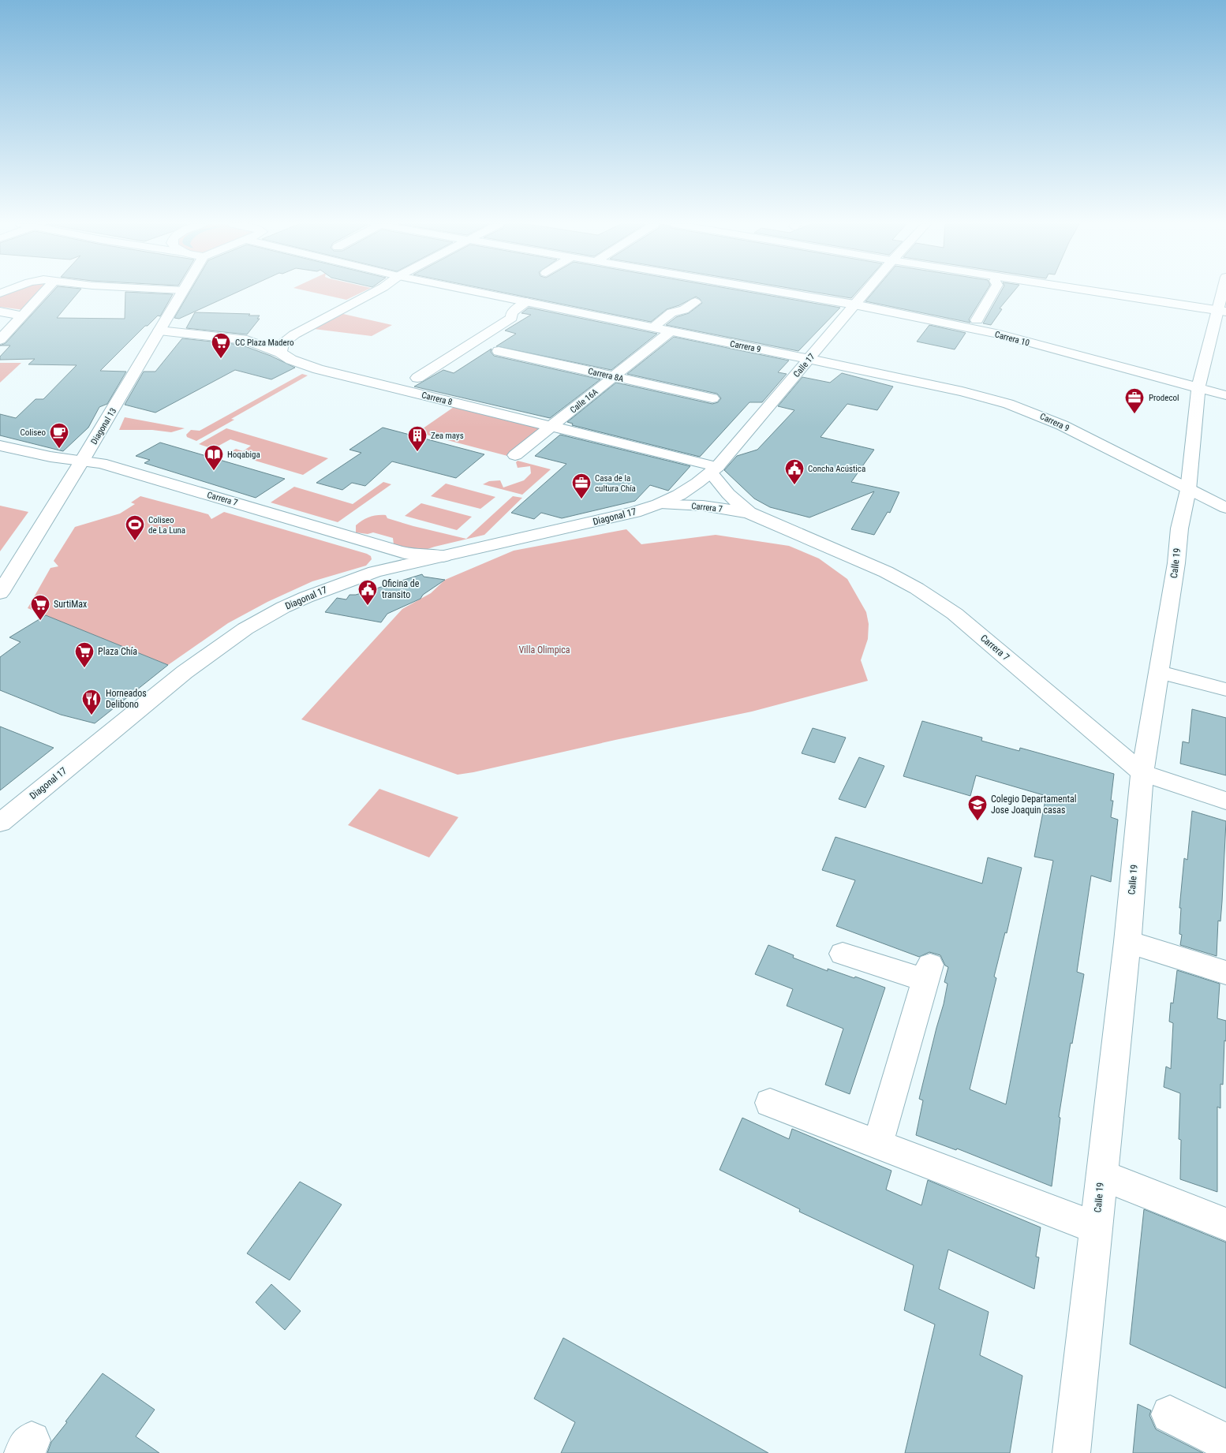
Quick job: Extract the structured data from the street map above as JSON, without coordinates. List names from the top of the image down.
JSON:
{
  "streets": {
    "street": [
      "Carrera 10",
      "Carrera 9",
      "Calle 17",
      "Carrera 8A",
      "Carrera 8",
      "Calle 16A",
      "Diagonal 13",
      "Carrera 7",
      "Diagonal 17",
      "Calle 19"
    ]
  },
  "crossings": [
    ["Carrera 10", "Calle 17"],
    ["Carrera 10", "Calle 19"],
    ["Carrera 9", "Calle 17"],
    ["Carrera 9", "Calle 16A"],
    ["Carrera 9", "Calle 19"],
    ["Calle 17", "Carrera 8"],
    ["Calle 17", "Carrera 7"],
    ["Calle 17", "Diagonal 17"],
    ["Carrera 8A", "Calle 16A"],
    ["Carrera 8", "Calle 16A"],
    ["Carrera 8", "Diagonal 13"],
    ["Carrera 8", "Carrera 7"],
    ["Diagonal 13", "Carrera 7"],
    ["Carrera 7", "Diagonal 17"],
    ["Carrera 7", "Calle 19"]
  ],
  "parks": ["Villa Olimpica"],
  "places": {
    "supermarket": ["CC Plaza Madero", "SurtiMax", "Plaza Chía"],
    "office": ["Prodecol", "Casa de la cultura Chía"],
    "cafe": ["Coliseo"],
    "building": ["Zea mays"],
    "library": ["Hoqabiga"],
    "public building": ["Concha Acústica", "Oficina de transito"],
    "sports": ["Coliseo de La Luna"],
    "restaurant": ["Horneados Delibono"],
    "school or university": ["Colegio Departamental Jose Joaquin casas"]
  }
}
